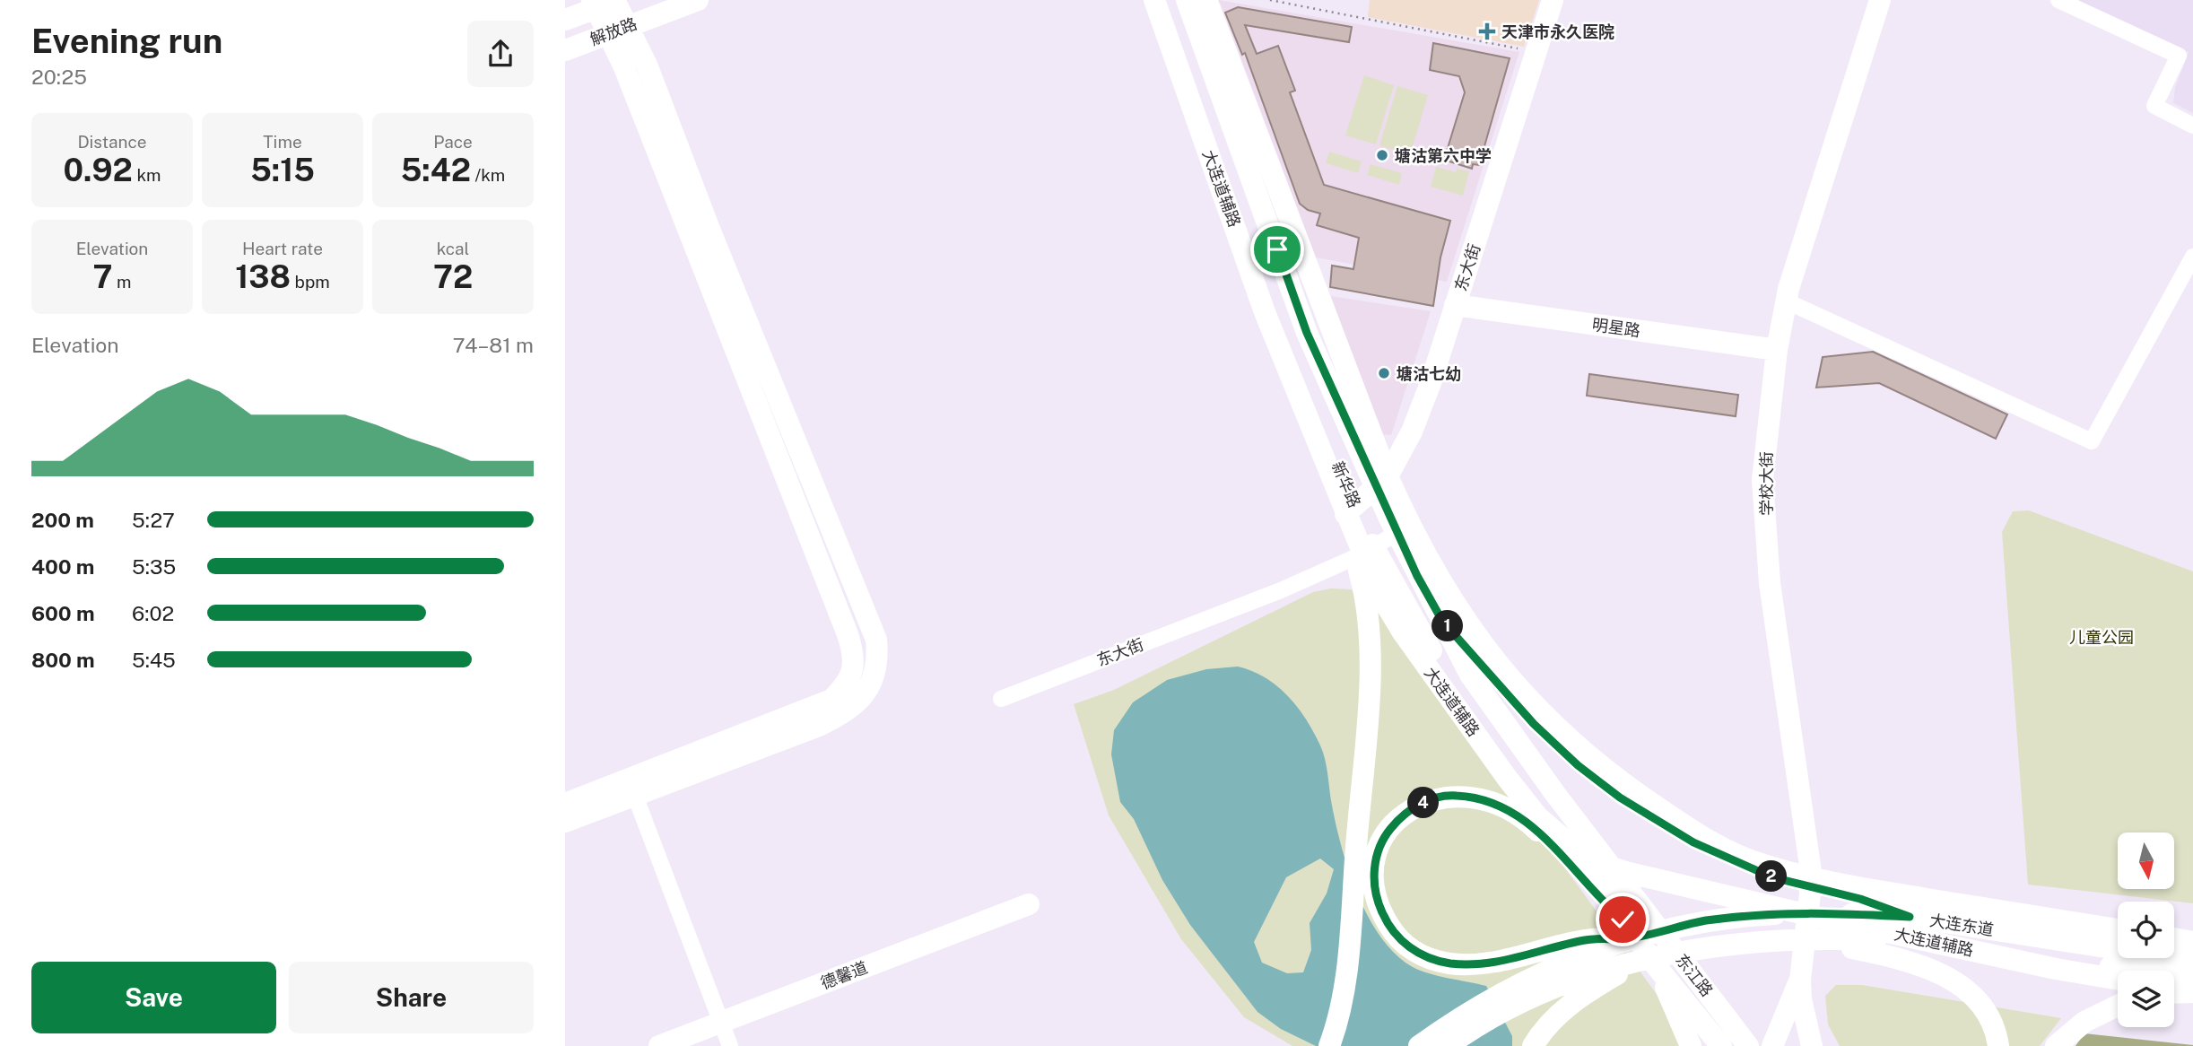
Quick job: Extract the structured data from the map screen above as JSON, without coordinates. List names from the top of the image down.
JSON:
{
  "streets": {
    "street": [
      "解放路",
      "大连道辅路",
      "东大街",
      "明星路",
      "学校大街",
      "新华路",
      "大连东道",
      "德馨道",
      "东江路"
    ]
  },
  "crossings": [
    ["大连道辅路", "东大街"],
    ["大连道辅路", "学校大街"],
    ["东大街", "明星路"],
    ["明星路", "学校大街"],
    ["新华路", "大连东道"],
    ["新华路", "东江路"],
    ["大连东道", "东江路"]
  ],
  "parks": ["儿童公园"],
  "places": {
    "health": ["天津市永久医院"],
    "other": ["塘沽第六中学", "塘沽七幼"]
  },
  "north": "bottom",
  "page": {
    "heading": ["Evening run", "20:25"],
    "stats": [
      ["Distance", "0.92 km"],
      ["Time", "5:15"],
      ["Pace", "5:42 /km"],
      ["Elevation", "7 m"],
      ["Heart rate", "138 bpm"],
      ["kcal", "72"]
    ],
    "chart": ["Elevation", "74–81 m"],
    "list": [
      {
        "name": "200 m",
        "note": "5:27"
      },
      {
        "name": "400 m",
        "note": "5:35"
      },
      {
        "name": "600 m",
        "note": "6:02"
      },
      {
        "name": "800 m",
        "note": "5:45"
      }
    ],
    "pins": ["1", "4", "2"],
    "buttons": ["Save", "Share"]
  }
}
